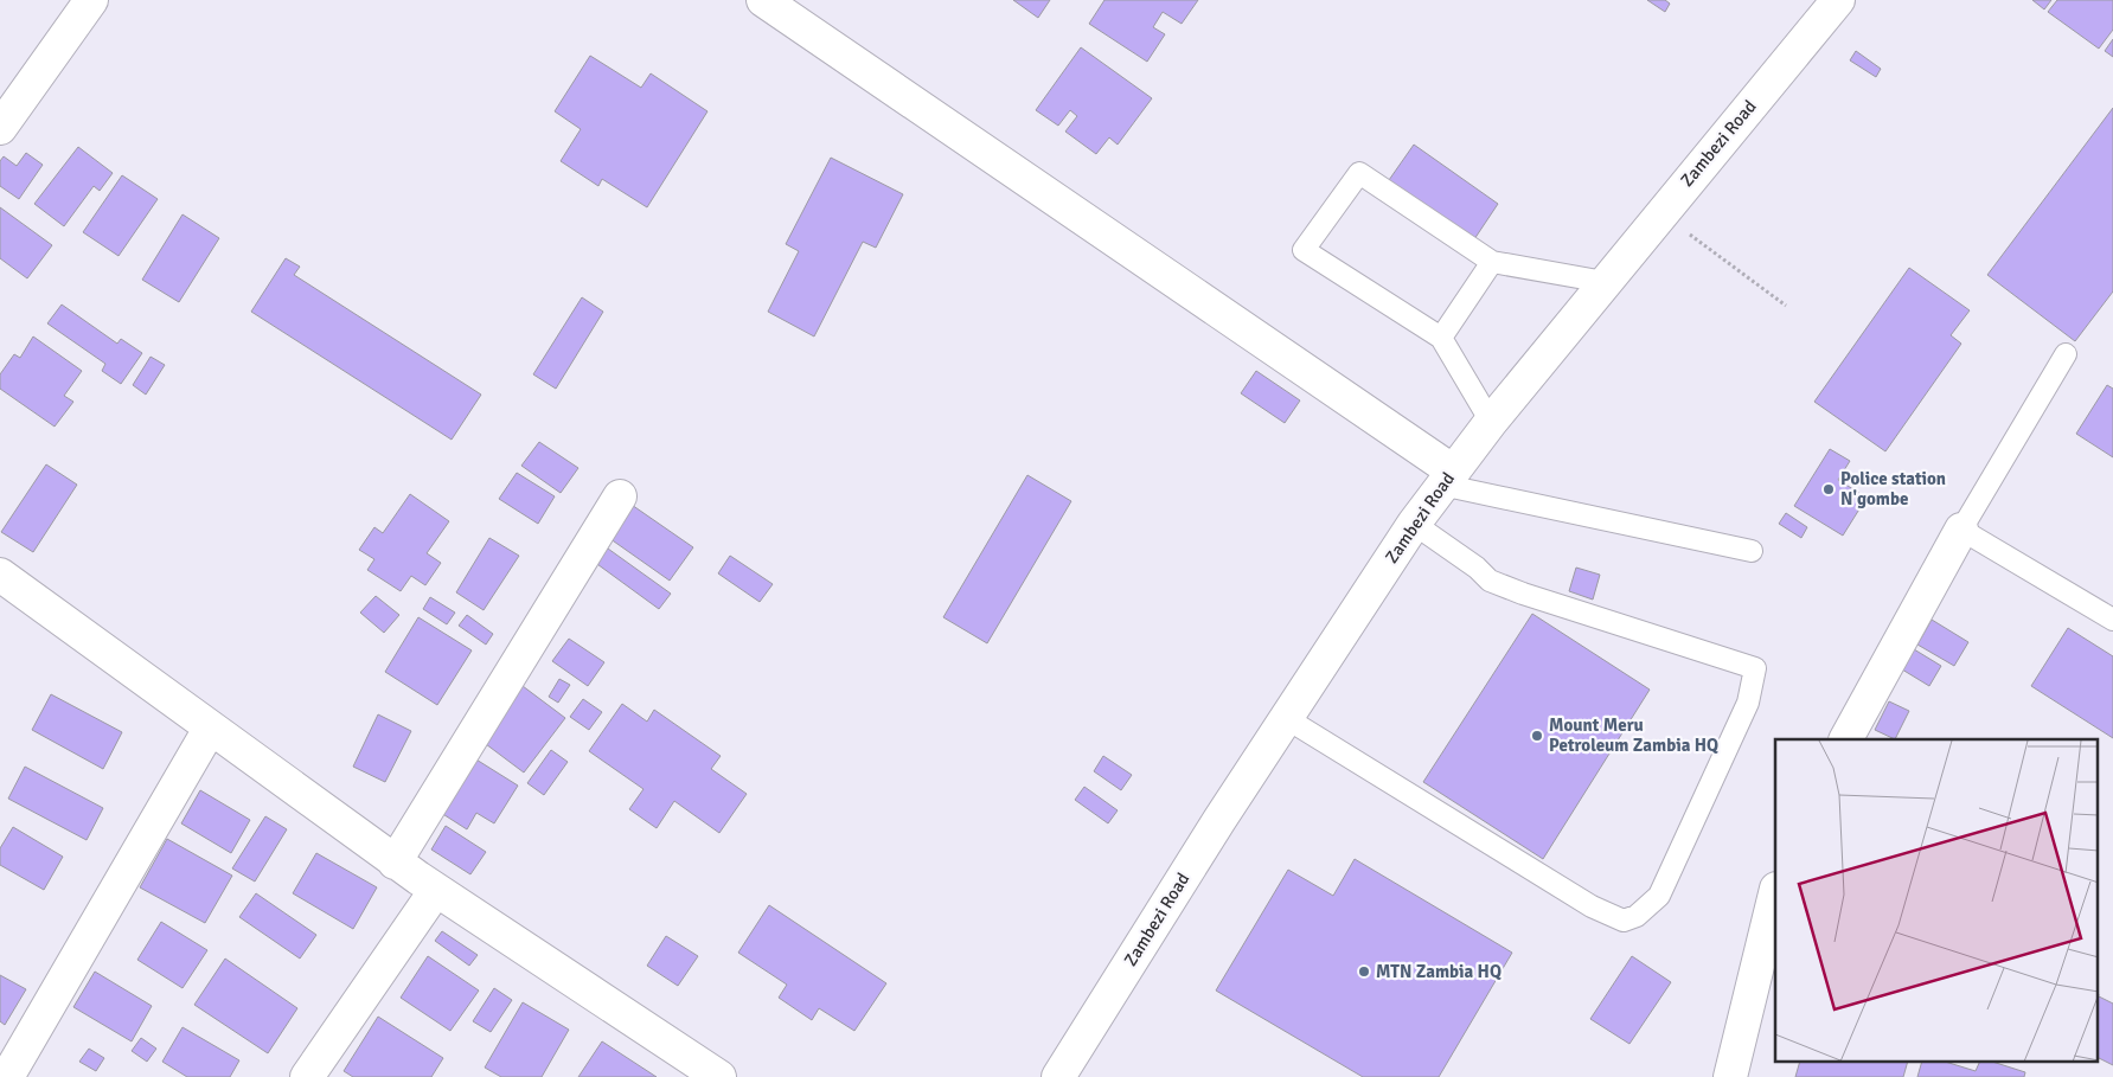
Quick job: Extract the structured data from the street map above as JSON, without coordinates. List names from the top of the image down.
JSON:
{
  "streets": {
    "street": ["Zambezi Road"]
  },
  "places": ["Police station N'gombe", "Mount Meru Petroleum Zambia HQ", "MTN Zambia HQ"]
}
